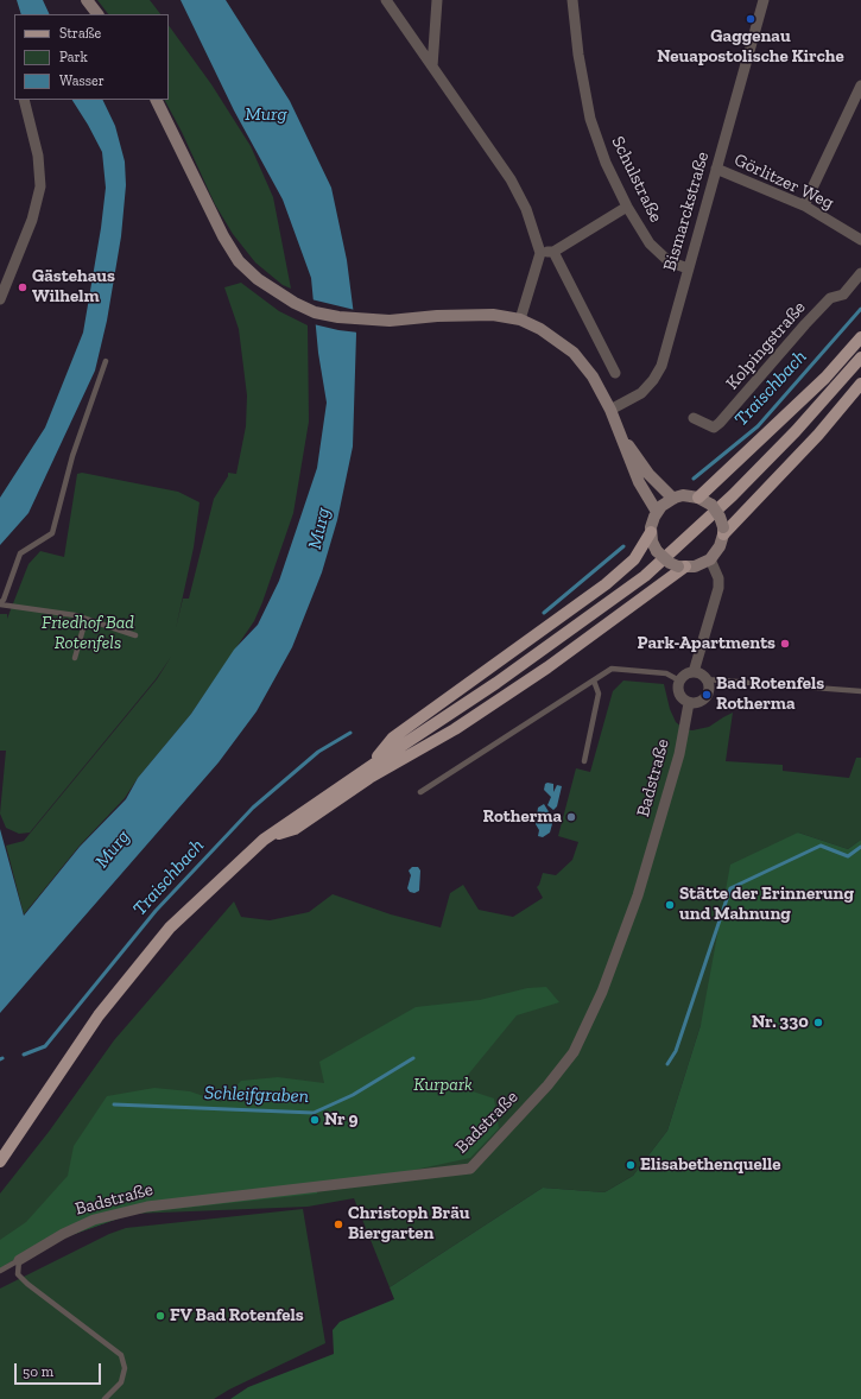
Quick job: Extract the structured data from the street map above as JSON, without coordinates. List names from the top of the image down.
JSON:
{
  "streets": {
    "street": [
      "Schulstraße",
      "Görlitzer Weg",
      "Bismarckstraße",
      "Kolpingstraße",
      "Badstraße"
    ]
  },
  "crossings": [
    ["Schulstraße", "Bismarckstraße"],
    ["Görlitzer Weg", "Bismarckstraße"]
  ],
  "water": ["Murg", "Traischbach", "Schleifgraben"],
  "parks": ["Friedhof Bad Rotenfels", "Kurpark"],
  "places": [
    "Gaggenau Neuapostolische Kirche",
    "Gästehaus Wilhelm",
    "Park-Apartments",
    "Bad Rotenfels Rotherma",
    "Rotherma",
    "Stätte der Erinnerung und Mahnung",
    "Nr. 330",
    "Nr 9",
    "Elisabethenquelle",
    "Christoph Bräu Biergarten",
    "FV Bad Rotenfels"
  ],
  "legend": ["Straße", "Park", "Wasser"],
  "scale_bar": "50 m"
}
